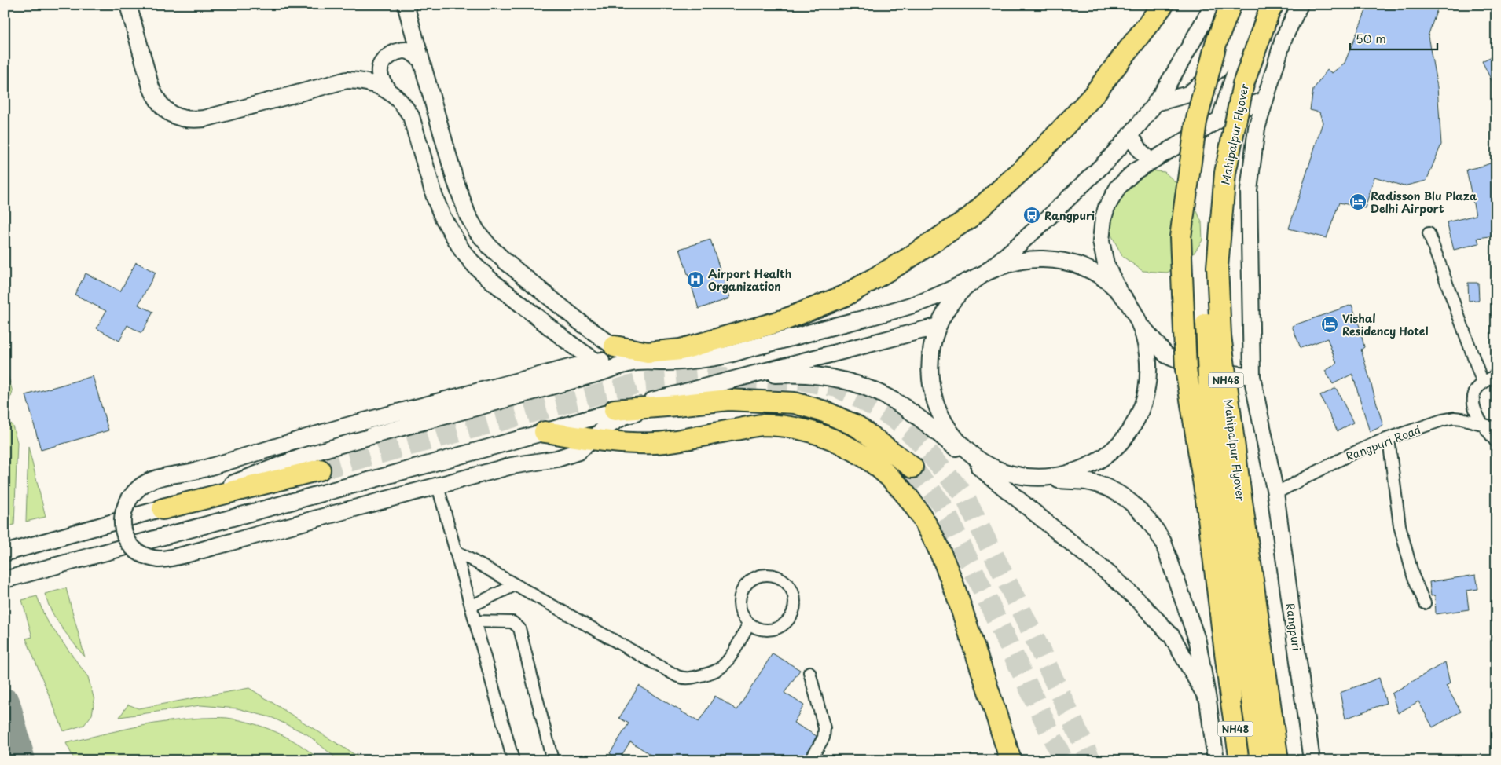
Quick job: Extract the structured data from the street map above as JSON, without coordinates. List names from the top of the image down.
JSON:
{
  "streets": {
    "highway": ["Mahipalpur Flyover", "NH48"],
    "main road": ["Rangpuri"],
    "street": ["Rangpuri Road"]
  },
  "crossings": [
    ["Rangpuri Road", "Rangpuri"]
  ],
  "places": {
    "hotel": ["Radisson Blu Plaza Delhi Airport", "Vishal Residency Hotel"],
    "bus stop": ["Rangpuri"],
    "hospital": ["Airport Health Organization"]
  },
  "scale_bar": "50 m"
}
